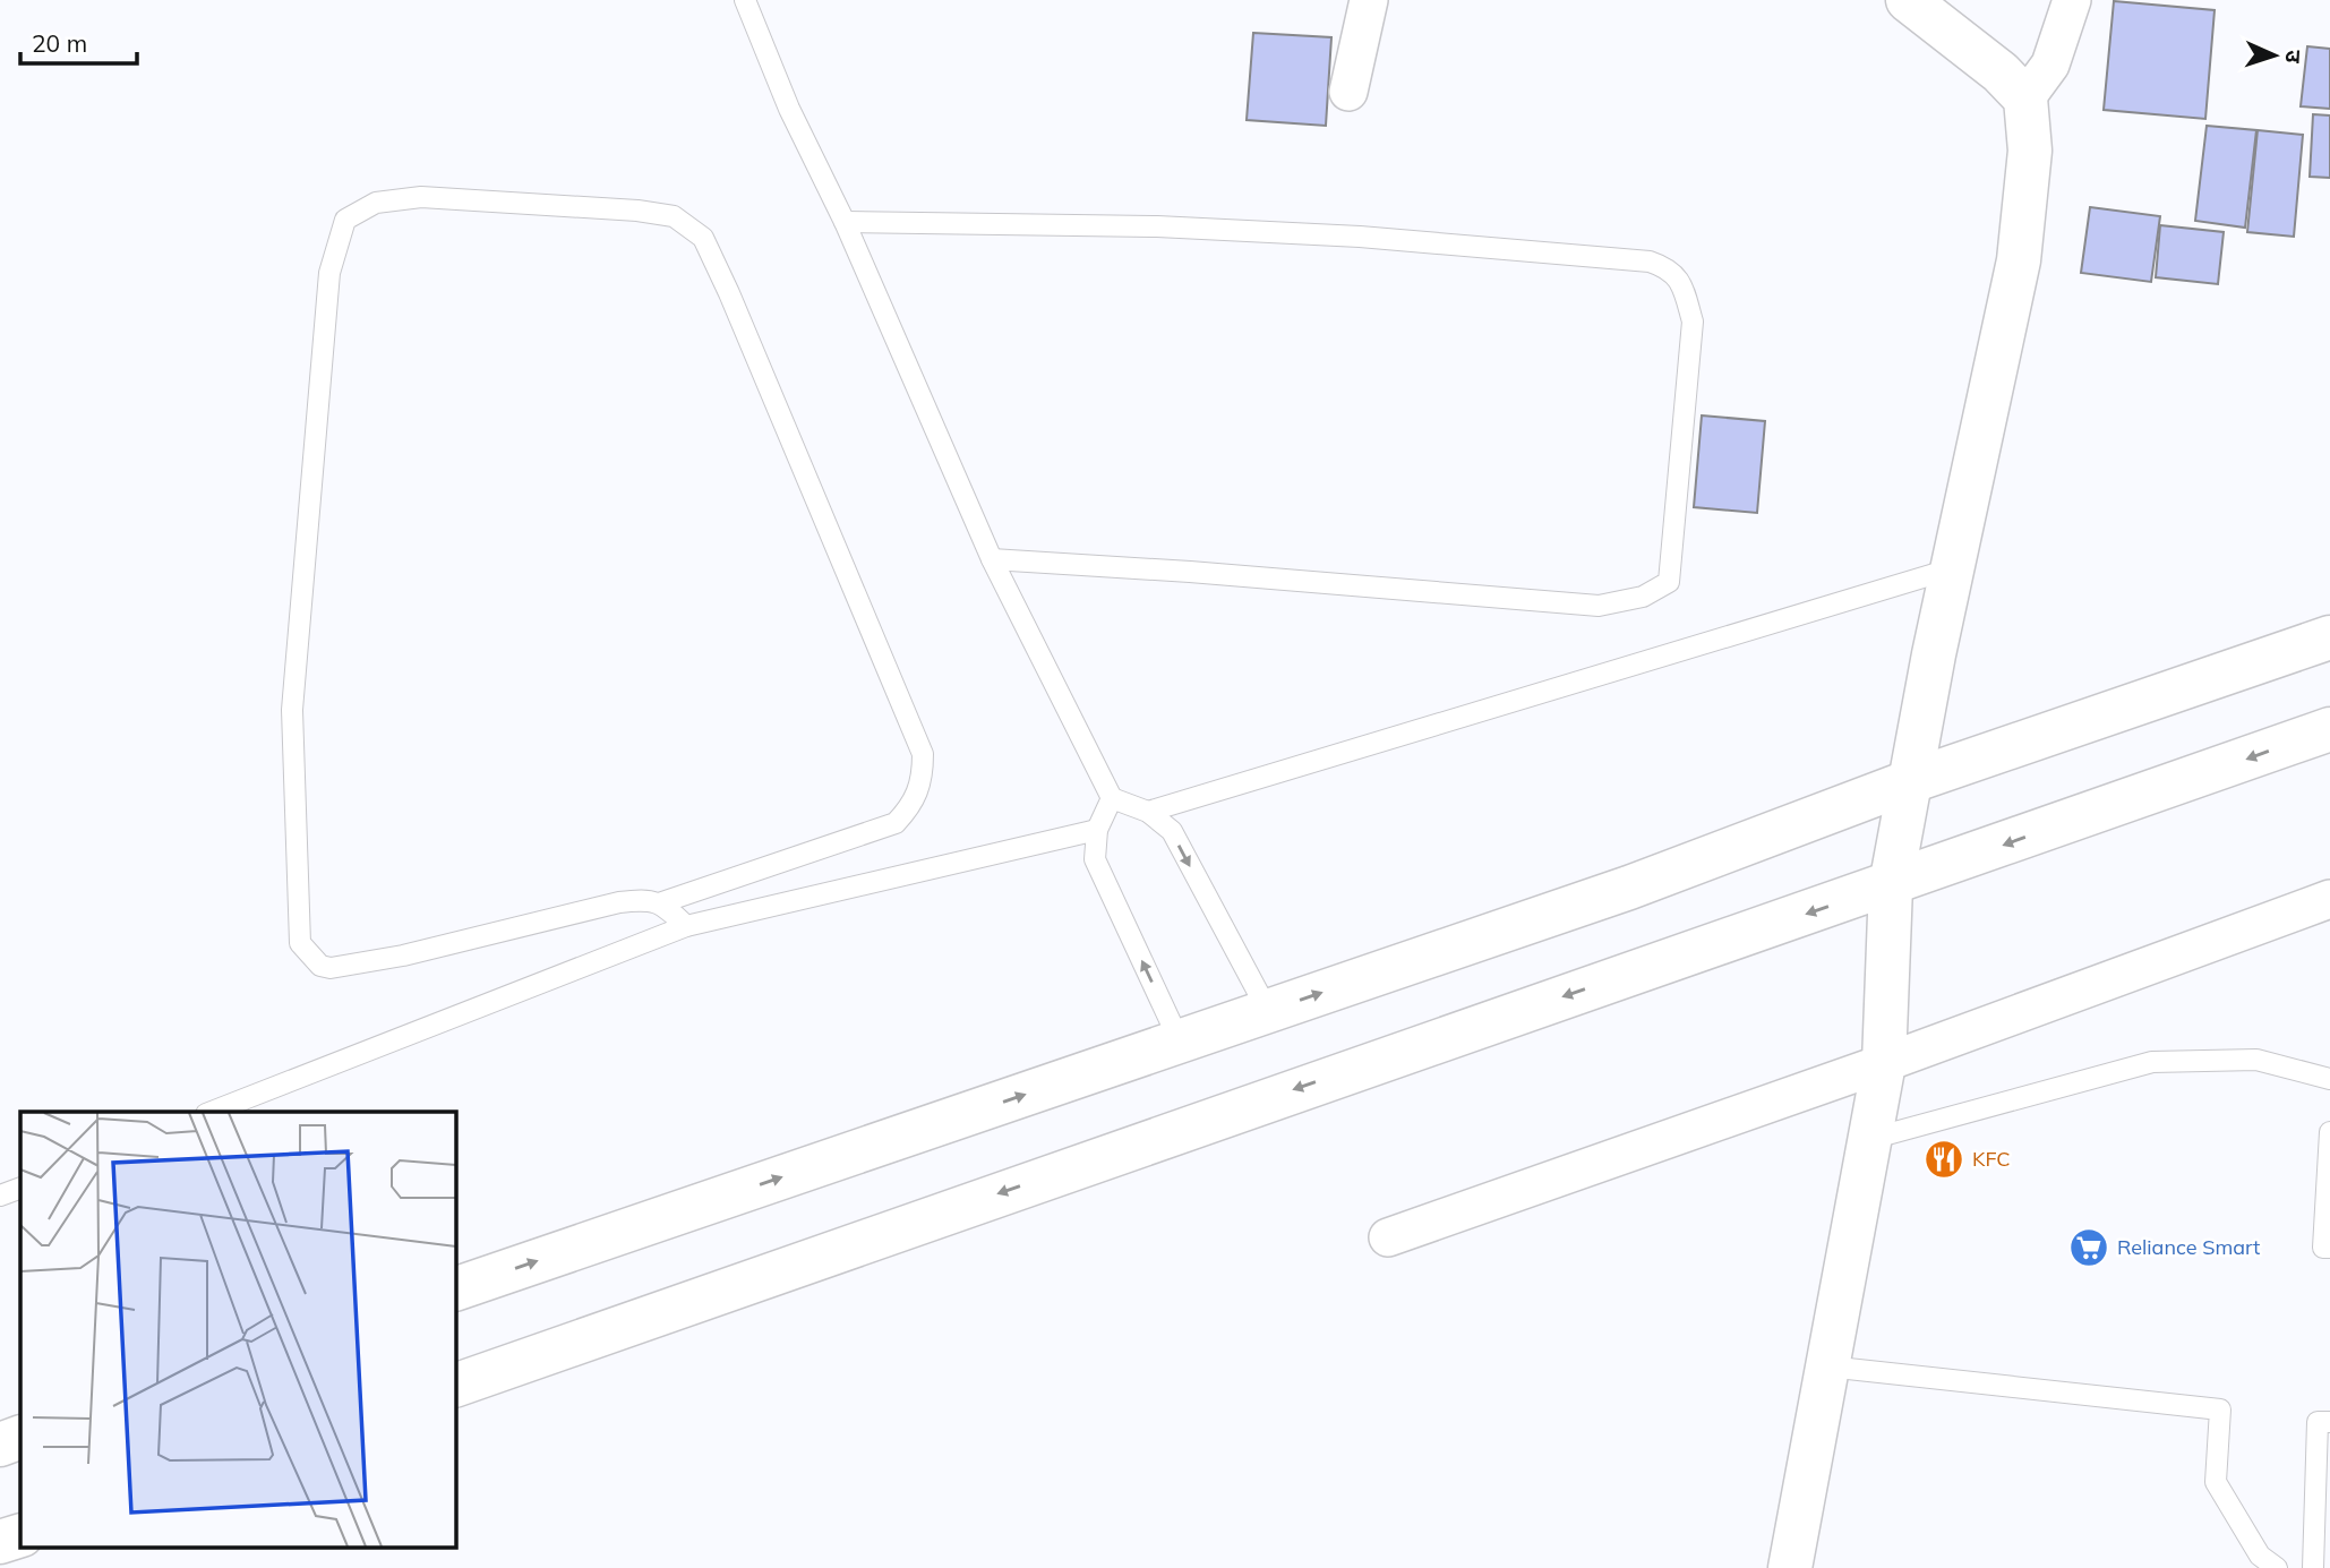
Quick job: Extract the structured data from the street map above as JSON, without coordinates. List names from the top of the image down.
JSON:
{
  "places": {
    "restaurant": ["KFC"],
    "supermarket": ["Reliance Smart"]
  },
  "scale_bar": "20 m",
  "north": "right"
}
